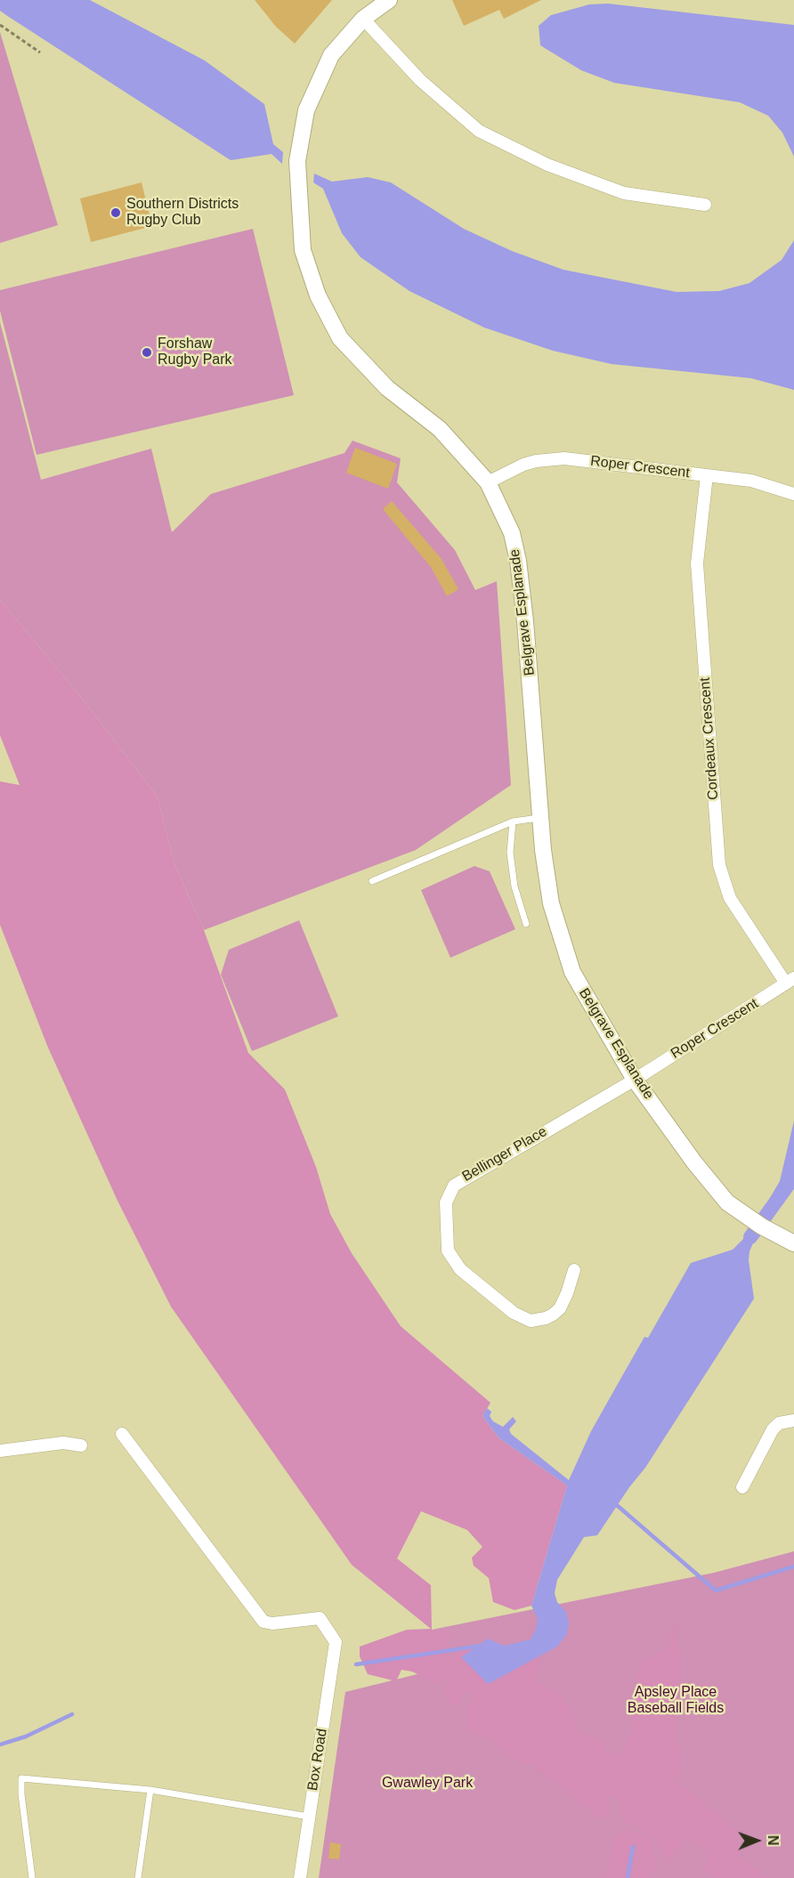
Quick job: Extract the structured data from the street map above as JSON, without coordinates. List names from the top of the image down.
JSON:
{
  "streets": {
    "street": [
      "Roper Crescent",
      "Belgrave Esplanade",
      "Cordeaux Crescent",
      "Bellinger Place",
      "Box Road"
    ]
  },
  "crossings": [
    ["Roper Crescent", "Belgrave Esplanade"],
    ["Roper Crescent", "Cordeaux Crescent"],
    ["Roper Crescent", "Bellinger Place"],
    ["Belgrave Esplanade", "Bellinger Place"]
  ],
  "parks": ["Apsley Place Baseball Fields", "Gwawley Park"],
  "places": ["Southern Districts Rugby Club", "Forshaw Rugby Park"],
  "north": "right"
}
